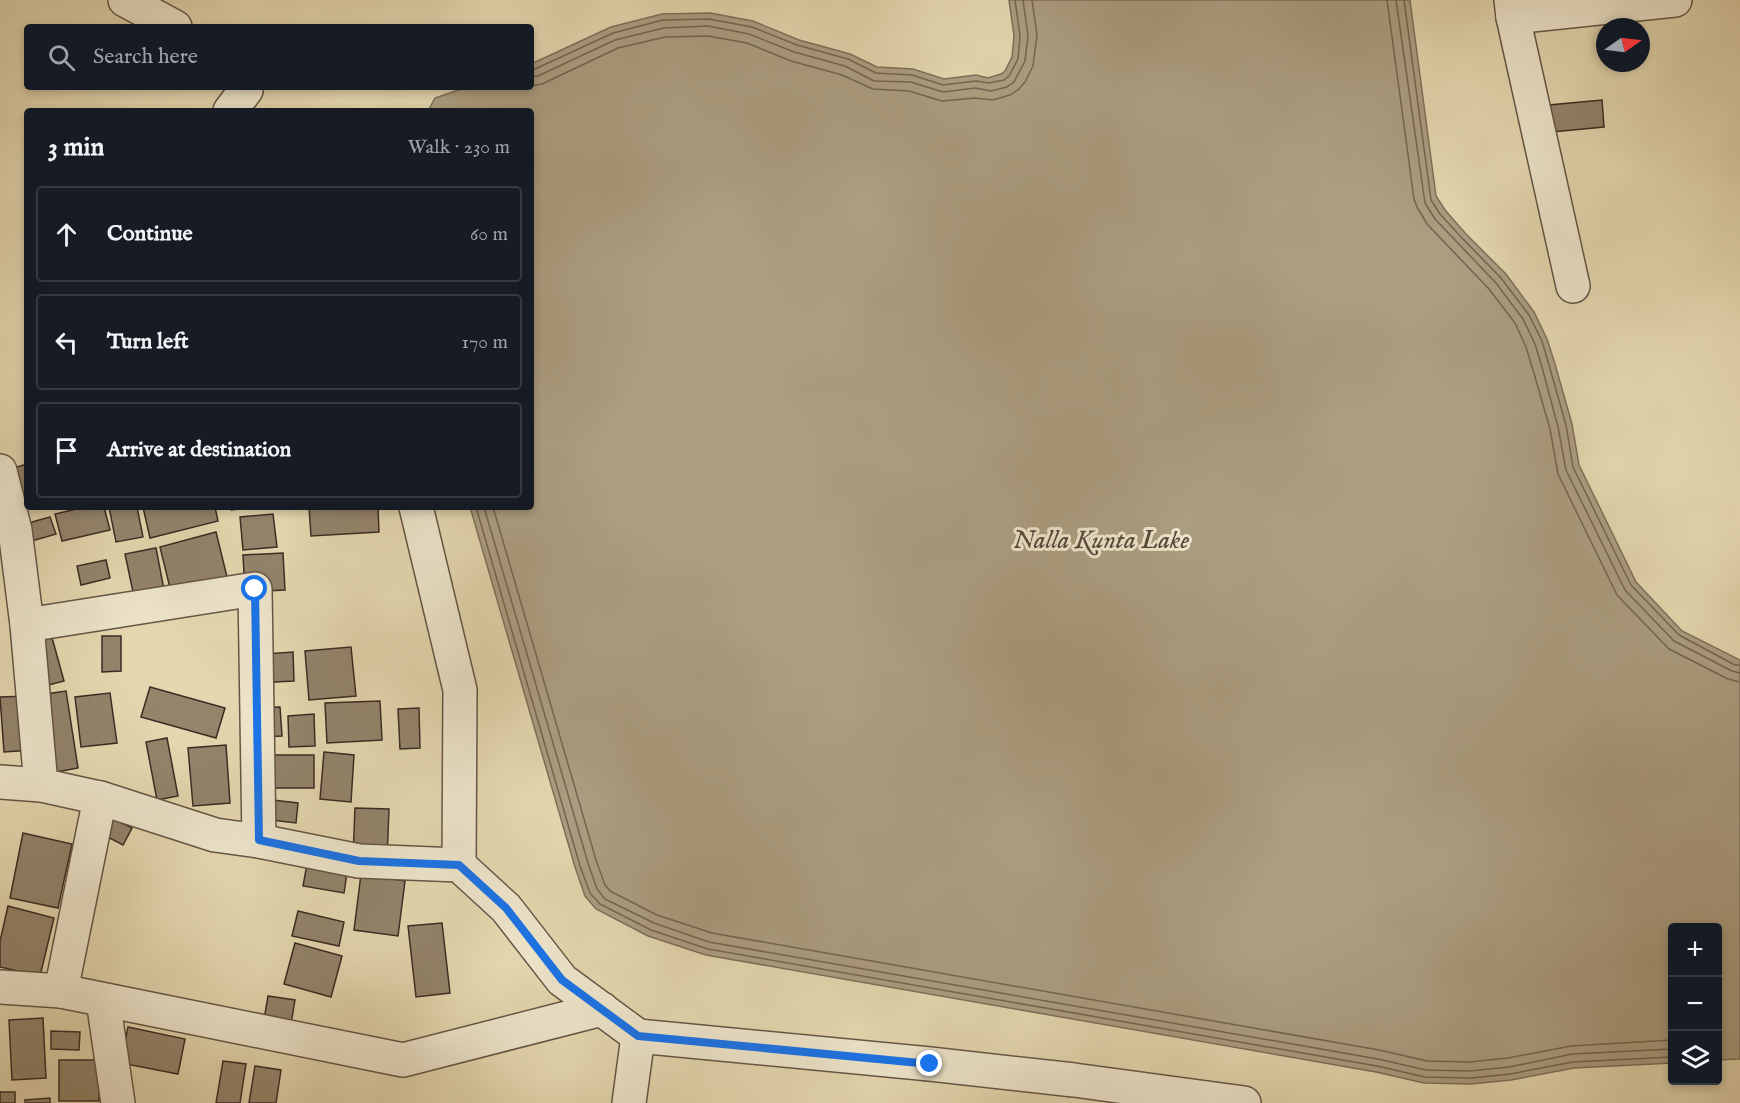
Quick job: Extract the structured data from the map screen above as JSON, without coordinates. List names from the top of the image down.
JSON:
{
  "water": ["Nalla Kunta Lake"],
  "north": "right",
  "page": {
    "search": "Search here",
    "heading": ["3 min", "Walk · 230 m"],
    "list": [
      ["Continue", "60 m"],
      ["Turn left", "170 m"],
      "Arrive at destination"
    ],
    "map_buttons": ["+", "−"]
  }
}
